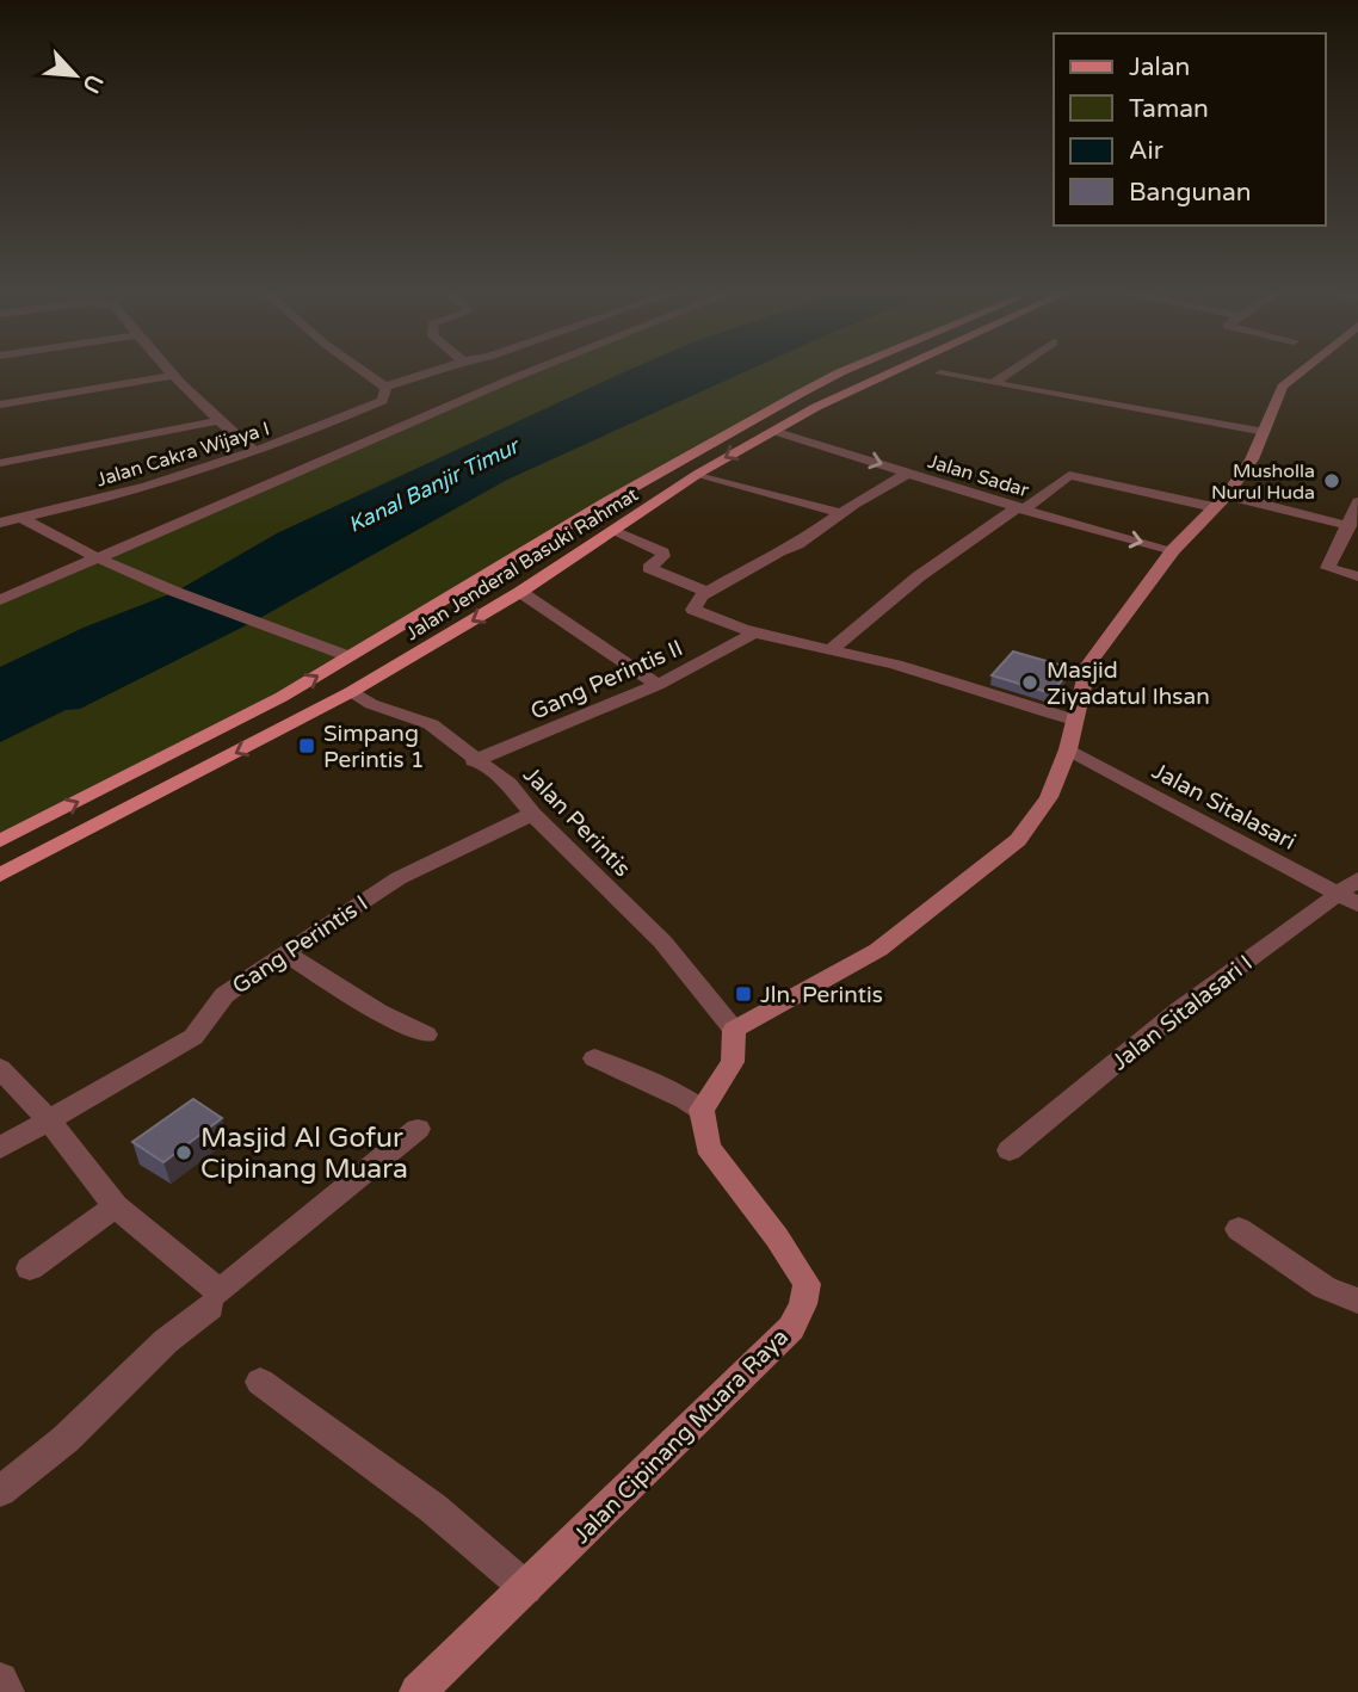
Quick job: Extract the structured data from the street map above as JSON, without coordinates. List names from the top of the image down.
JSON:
{
  "streets": {
    "main road": ["Jalan Jenderal Basuki Rahmat"],
    "street": [
      "Jalan Cakra Wijaya I",
      "Jalan Sadar",
      "Gang Perintis II",
      "Jalan Sitalasari",
      "Jalan Perintis",
      "Gang Perintis I",
      "Jalan Sitalasari I",
      "Jalan Cipinang Muara Raya"
    ]
  },
  "crossings": [
    ["Jalan Sadar", "Jalan Jenderal Basuki Rahmat"],
    ["Jalan Jenderal Basuki Rahmat", "Jalan Perintis"],
    ["Gang Perintis II", "Jalan Perintis"],
    ["Jalan Sitalasari", "Jalan Sitalasari I"],
    ["Jalan Perintis", "Gang Perintis I"]
  ],
  "water": ["Kanal Banjir Timur"],
  "places": {
    "other": ["Musholla Nurul Huda", "Masjid Ziyadatul Ihsan", "Masjid Al Gofur Cipinang Muara"],
    "transit": ["Simpang Perintis 1", "Jln. Perintis"]
  },
  "legend": [
    "Jalan",
    "Taman",
    "Air",
    "Bangunan"
  ],
  "north": "bottom right"
}
